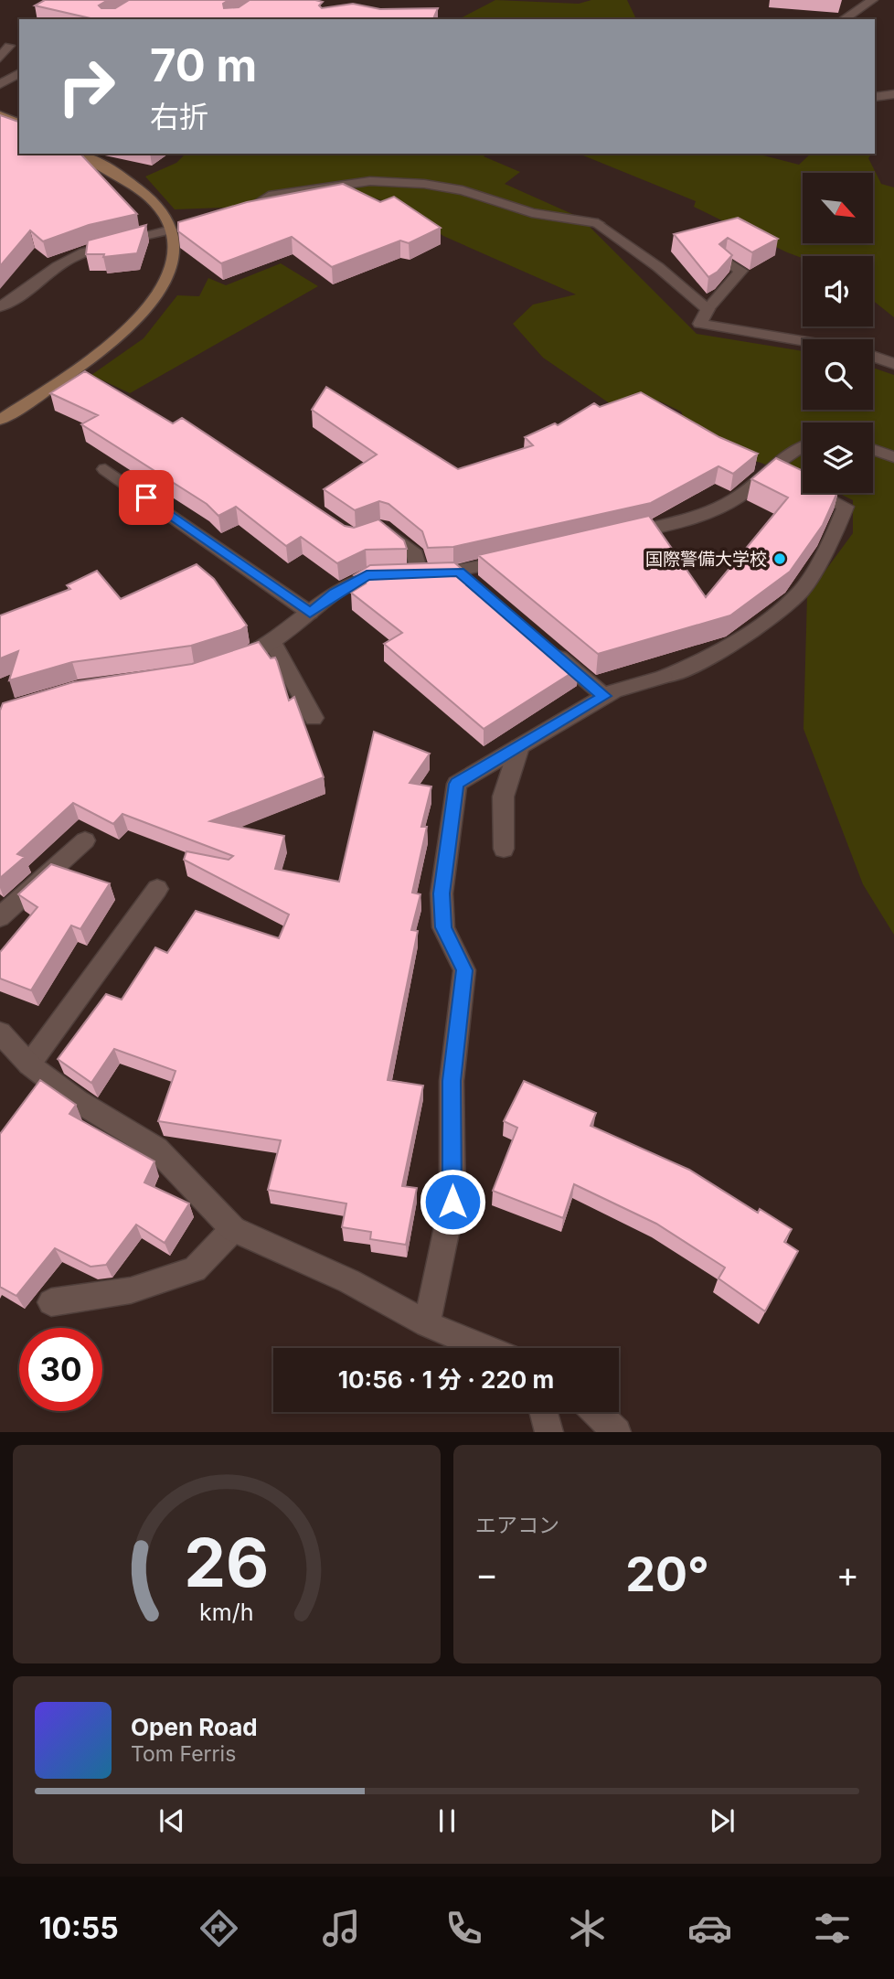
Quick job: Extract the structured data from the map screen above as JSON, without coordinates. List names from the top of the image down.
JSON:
{
  "places": ["国際警備大学校"],
  "north": "bottom right",
  "page": {
    "turn": ["70 m", "右折"],
    "limit": "30",
    "trip": "10:56 · 1 分 · 220 m",
    "tile": "エアコン",
    "heat": ["−", "20°", "+"],
    "song": ["Open Road", "Tom Ferris"],
    "tabs": "10:55",
    "gauge": ["26", "km/h"]
  }
}
